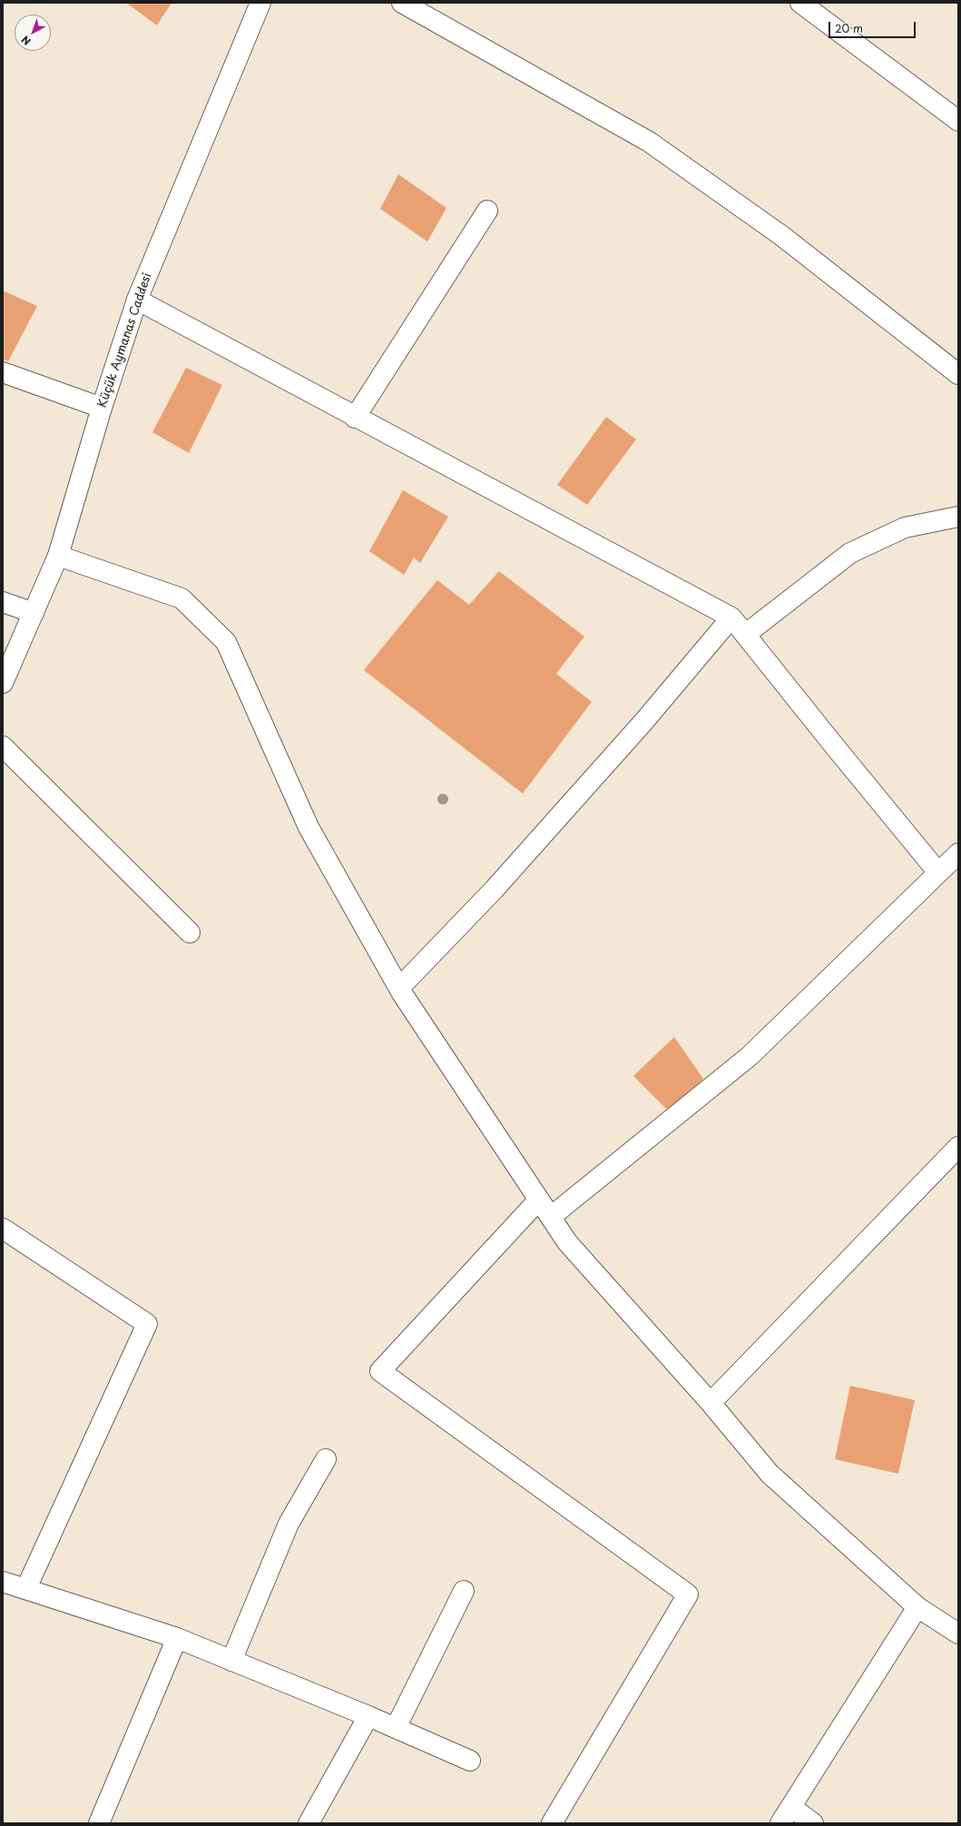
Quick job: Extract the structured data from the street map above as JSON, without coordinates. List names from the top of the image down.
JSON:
{
  "streets": {
    "street": ["Küçük Aymanas Caddesi"]
  },
  "scale_bar": "20 m",
  "north": "bottom left"
}
